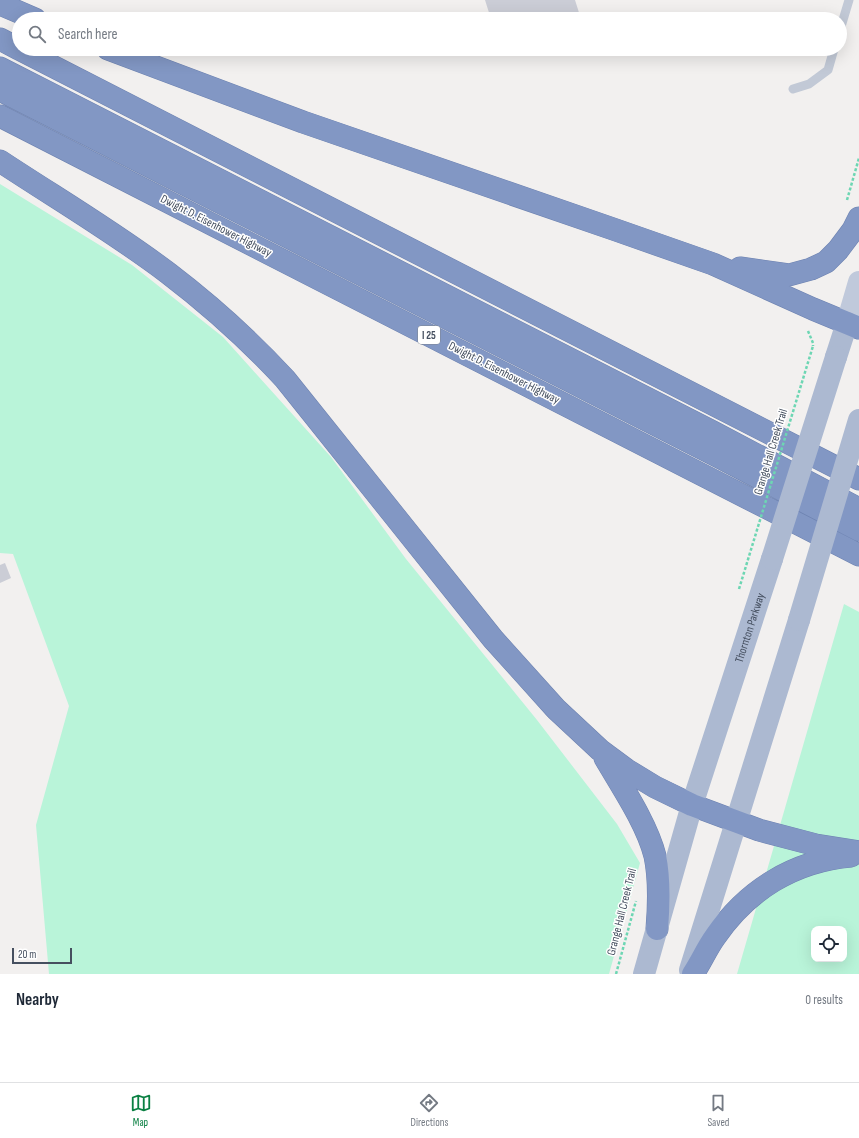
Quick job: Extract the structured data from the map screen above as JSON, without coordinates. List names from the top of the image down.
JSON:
{
  "streets": {
    "highway": ["Dwight D. Eisenhower Highway", "I 25"],
    "main road": ["Thornton Parkway"],
    "path": ["Grange Hall Creek Trail"]
  },
  "scale_bar": "20 m",
  "page": {
    "search": "Search here",
    "scale": "20 m",
    "heading": ["Nearby", "0 results"],
    "nav": ["Map", "Directions", "Saved"]
  }
}
